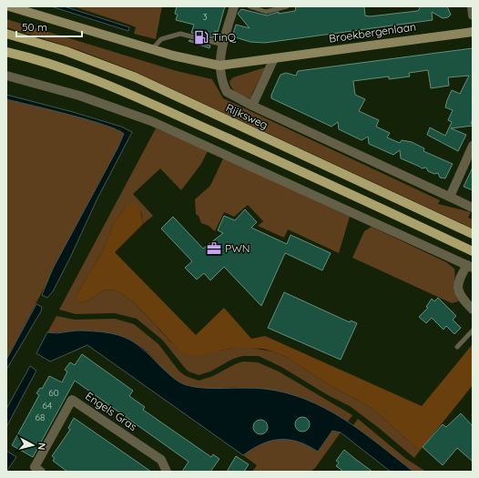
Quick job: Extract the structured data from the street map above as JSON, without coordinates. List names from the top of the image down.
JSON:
{
  "streets": {
    "main road": ["Broekbergenlaan", "Rijksweg"],
    "street": ["Engels Gras"]
  },
  "places": {
    "fuel station": ["TinQ"],
    "office": ["PWN"]
  },
  "house_numbers": [
    "3",
    "60",
    "64",
    "68"
  ],
  "scale_bar": "50 m",
  "north": "right"
}
